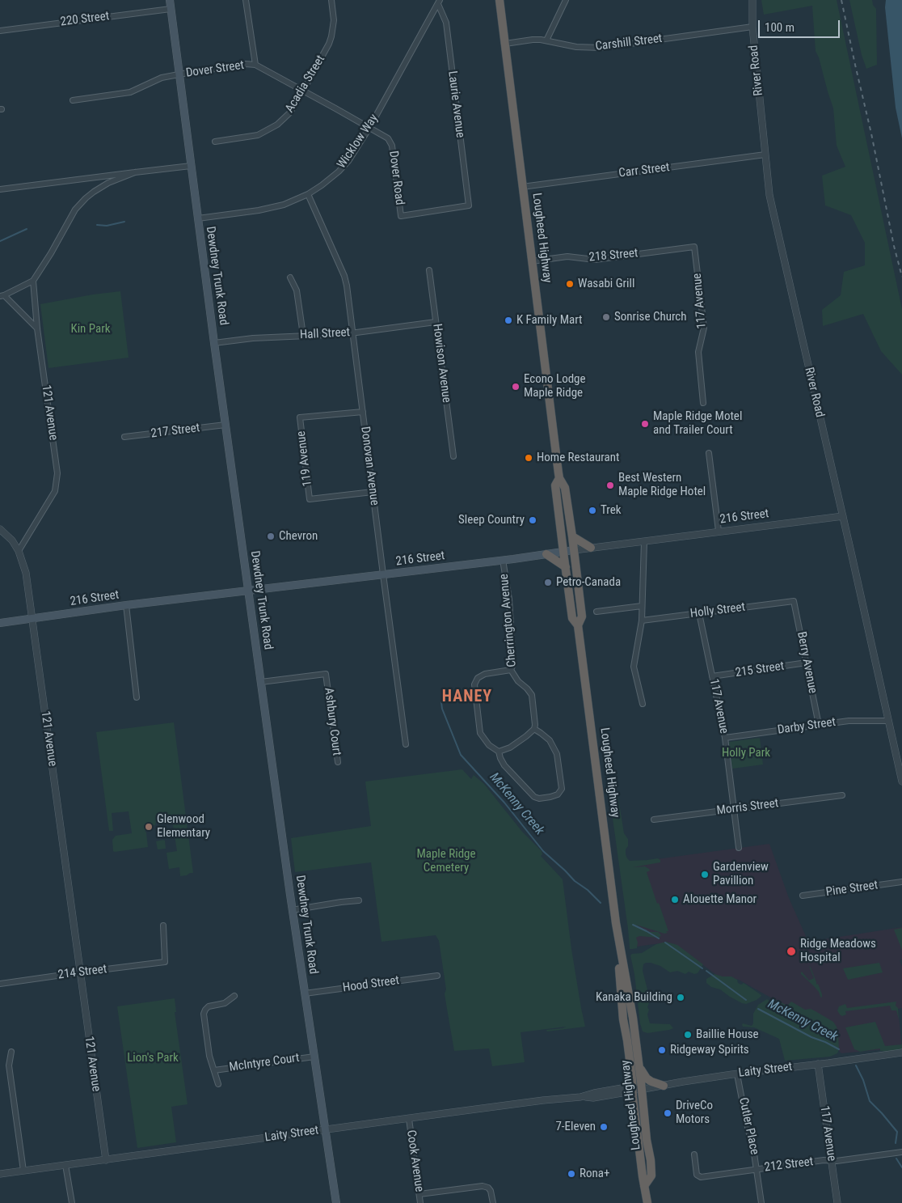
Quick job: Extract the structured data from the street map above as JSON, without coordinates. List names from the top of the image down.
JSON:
{
  "streets": {
    "highway": ["Lougheed Highway"],
    "main road": ["Dewdney Trunk Road", "216 Street"],
    "street": [
      "220 Street",
      "Carshill Street",
      "Dover Street",
      "River Road",
      "Acadia Street",
      "Laurie Avenue",
      "Wicklow Way",
      "Carr Street",
      "Dover Road",
      "218 Street",
      "117 Avenue",
      "Hall Street",
      "Howison Avenue",
      "121 Avenue",
      "217 Street",
      "119 Avenue",
      "Donovan Avenue",
      "Holly Street",
      "Cherrington Avenue",
      "Berry Avenue",
      "215 Street",
      "Ashbury Court",
      "Darby Street",
      "Morris Street",
      "Pine Street",
      "214 Street",
      "Hood Street",
      "McIntyre Court",
      "Laity Street",
      "Cutler Place",
      "Cook Avenue",
      "212 Street"
    ]
  },
  "crossings": [
    ["220 Street", "Dewdney Trunk Road"],
    ["Carshill Street", "River Road"],
    ["Carshill Street", "Lougheed Highway"],
    ["Dover Street", "Acadia Street"],
    ["Dover Street", "Wicklow Way"],
    ["Dover Street", "Dover Road"],
    ["Dover Street", "Dewdney Trunk Road"],
    ["River Road", "Carr Street"],
    ["River Road", "216 Street"],
    ["River Road", "Darby Street"],
    ["Laurie Avenue", "Wicklow Way"],
    ["Laurie Avenue", "Dover Road"],
    ["Wicklow Way", "Dover Road"],
    ["Wicklow Way", "Dewdney Trunk Road"],
    ["Wicklow Way", "Donovan Avenue"],
    ["Carr Street", "Lougheed Highway"],
    ["Lougheed Highway", "218 Street"],
    ["Lougheed Highway", "216 Street"],
    ["Lougheed Highway", "Laity Street"],
    ["218 Street", "117 Avenue"],
    ["Dewdney Trunk Road", "Hall Street"],
    ["Dewdney Trunk Road", "217 Street"],
    ["Dewdney Trunk Road", "216 Street"],
    ["Dewdney Trunk Road", "Ashbury Court"],
    ["Dewdney Trunk Road", "Hood Street"],
    ["Dewdney Trunk Road", "McIntyre Court"],
    ["Dewdney Trunk Road", "Laity Street"],
    ["117 Avenue", "Holly Street"],
    ["117 Avenue", "215 Street"],
    ["117 Avenue", "Darby Street"],
    ["117 Avenue", "Morris Street"],
    ["117 Avenue", "Laity Street"],
    ["117 Avenue", "212 Street"],
    ["Hall Street", "Howison Avenue"],
    ["Hall Street", "Donovan Avenue"],
    ["121 Avenue", "216 Street"],
    ["121 Avenue", "214 Street"],
    ["121 Avenue", "Laity Street"],
    ["119 Avenue", "Donovan Avenue"],
    ["Donovan Avenue", "216 Street"],
    ["216 Street", "Cherrington Avenue"],
    ["Holly Street", "Berry Avenue"],
    ["Berry Avenue", "215 Street"],
    ["Berry Avenue", "Darby Street"],
    ["Laity Street", "Cutler Place"],
    ["Laity Street", "Cook Avenue"],
    ["Cutler Place", "212 Street"]
  ],
  "districts": ["HANEY"],
  "water": ["McKenny Creek"],
  "parks": [
    "Kin Park",
    "Holly Park",
    "Maple Ridge Cemetery",
    "Lion's Park"
  ],
  "places": [
    "Wasabi Grill",
    "Sonrise Church",
    "K Family Mart",
    "Econo Lodge Maple Ridge",
    "Maple Ridge Motel and Trailer Court",
    "Home Restaurant",
    "Best Western Maple Ridge Hotel",
    "Trek",
    "Sleep Country",
    "Chevron",
    "Petro-Canada",
    "Glenwood Elementary",
    "Gardenview Pavillion",
    "Alouette Manor",
    "Ridge Meadows Hospital",
    "Kanaka Building",
    "Baillie House",
    "Ridgeway Spirits",
    "DriveCo Motors",
    "7-Eleven",
    "Rona+"
  ],
  "scale_bar": "100 m"
}
